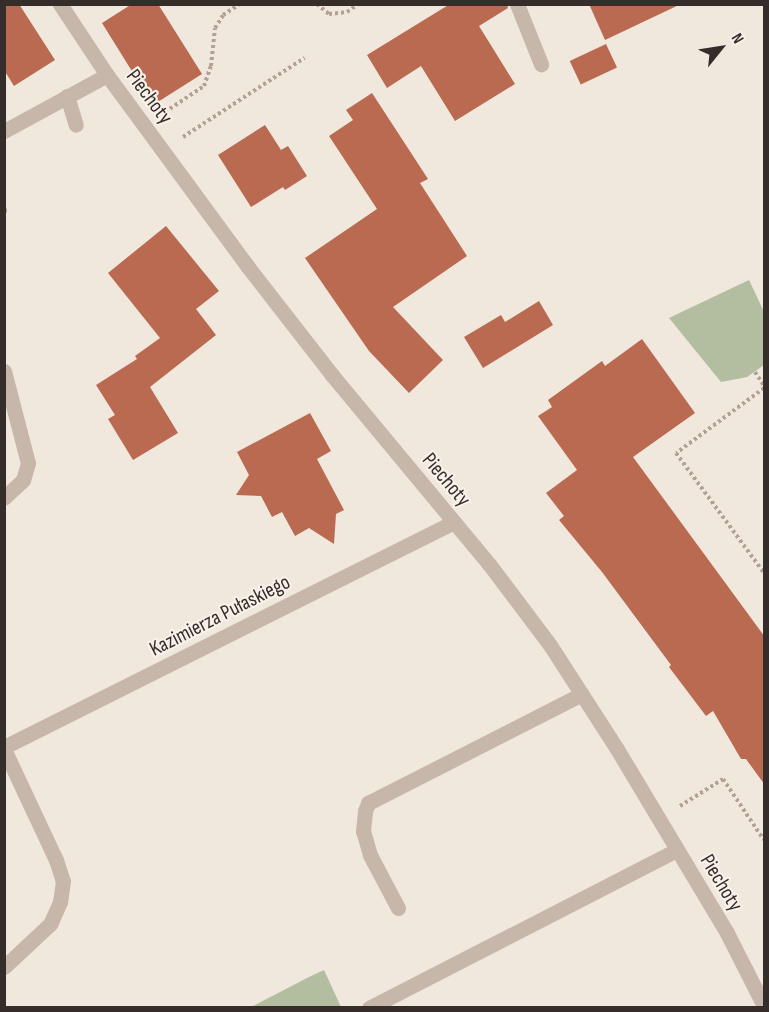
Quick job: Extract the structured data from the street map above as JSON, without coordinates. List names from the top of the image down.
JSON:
{
  "streets": {
    "street": ["Piechoty", "Kazimierza Pułaskiego"]
  },
  "crossings": [
    ["Piechoty", "Kazimierza Pułaskiego"]
  ],
  "north": "top right"
}
